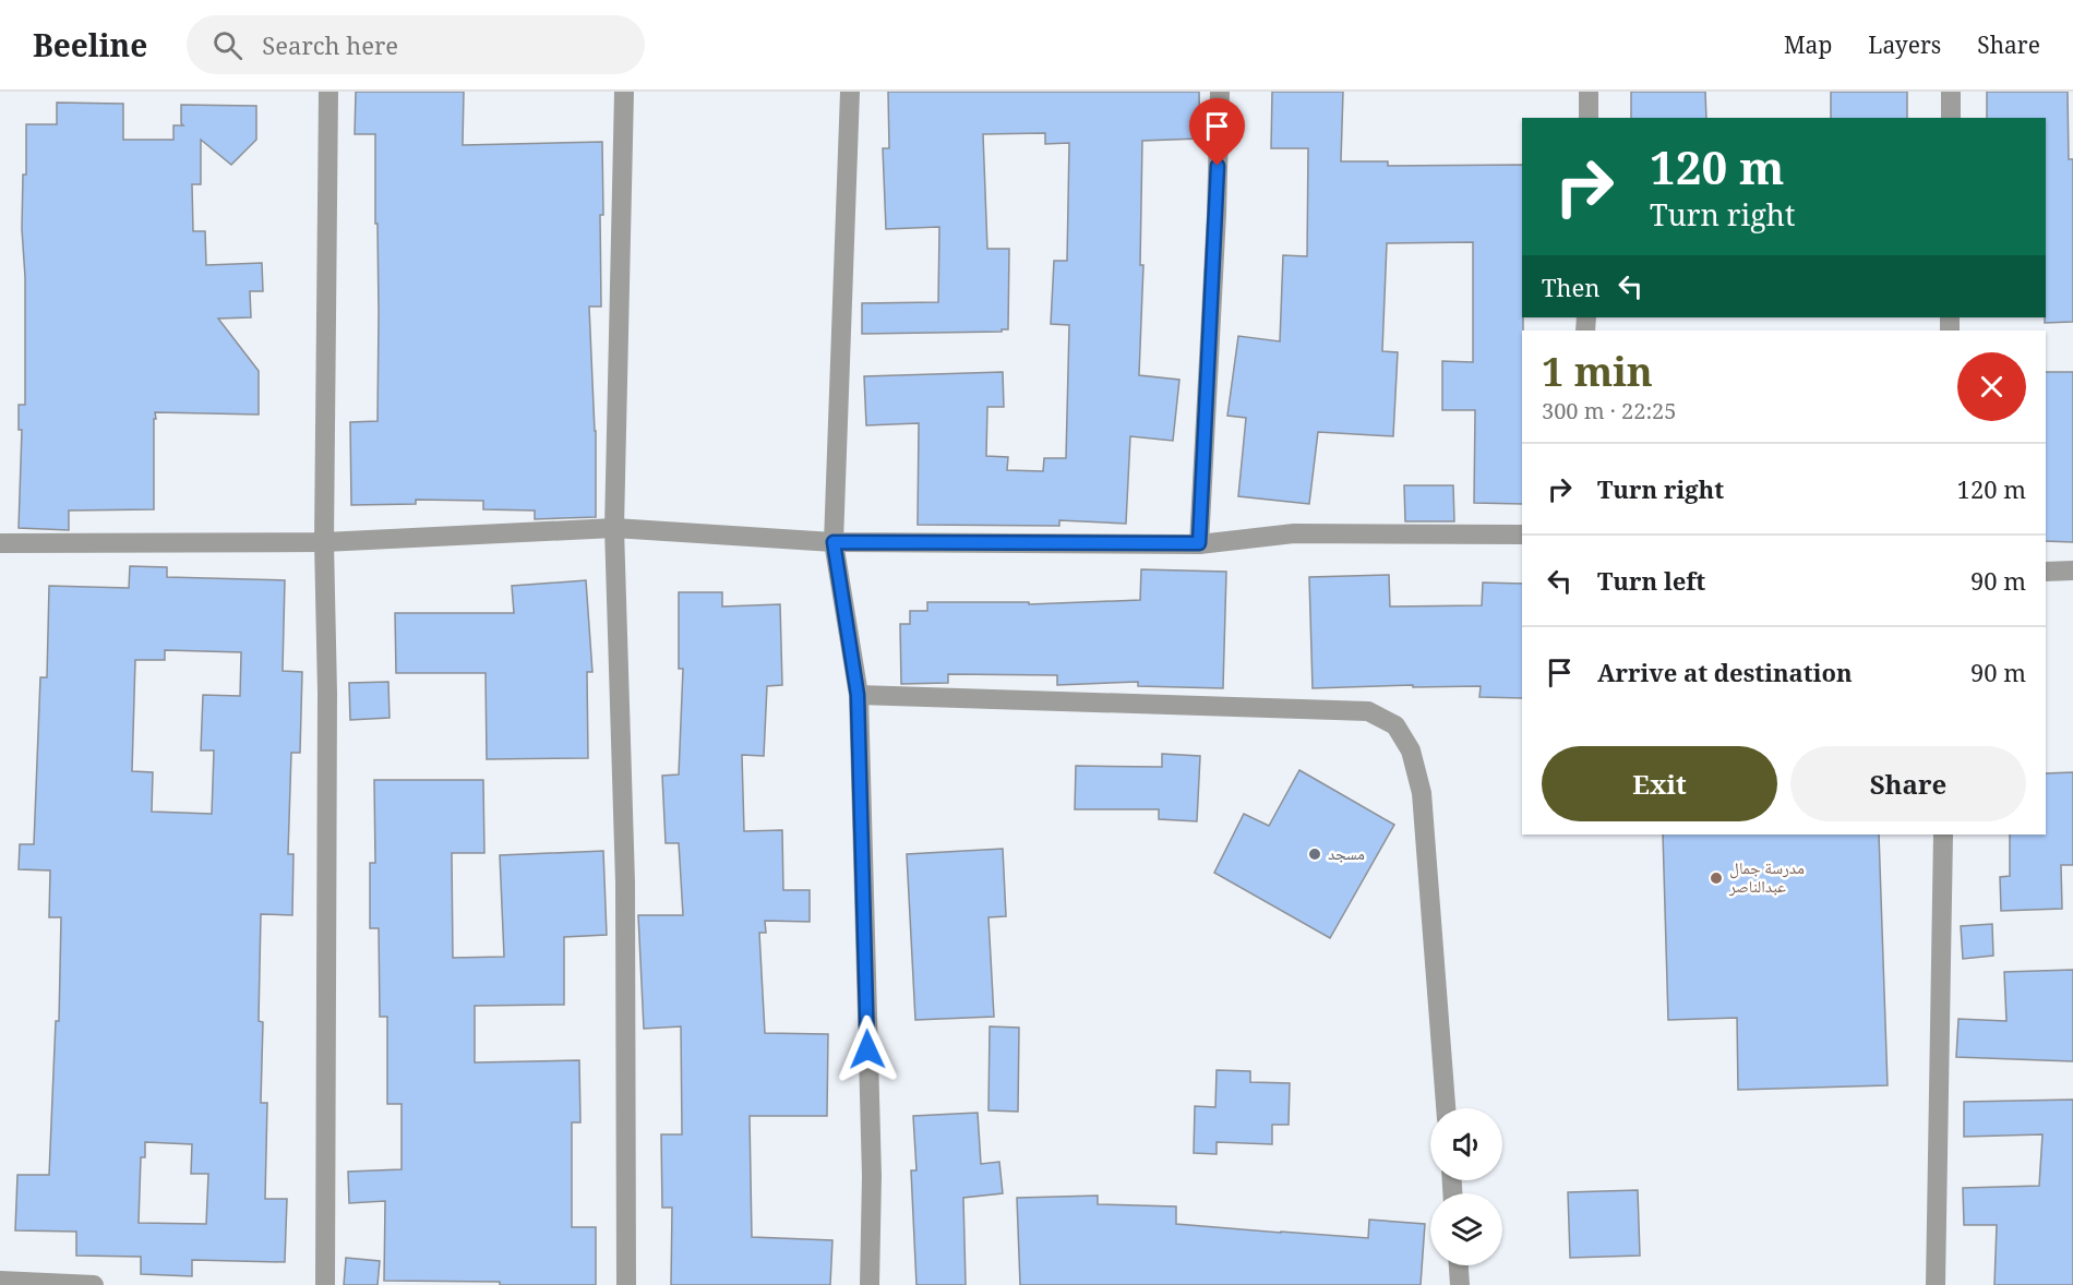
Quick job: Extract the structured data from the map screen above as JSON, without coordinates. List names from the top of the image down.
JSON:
{
  "places": ["مسجد", "مدرسة جمال عبدالناصر"],
  "page": {
    "header": "Beeline",
    "search": "Search here",
    "nav": ["Map", "Layers", "Share"],
    "turn": ["120 m", "Turn right"],
    "then": "Then",
    "heading": ["1 min", "300 m · 22:25"],
    "list": [
      {
        "name": "Turn right",
        "value": "120 m"
      },
      {
        "name": "Turn left",
        "value": "90 m"
      },
      {
        "name": "Arrive at destination",
        "value": "90 m"
      }
    ],
    "buttons": ["Exit", "Share"]
  }
}
